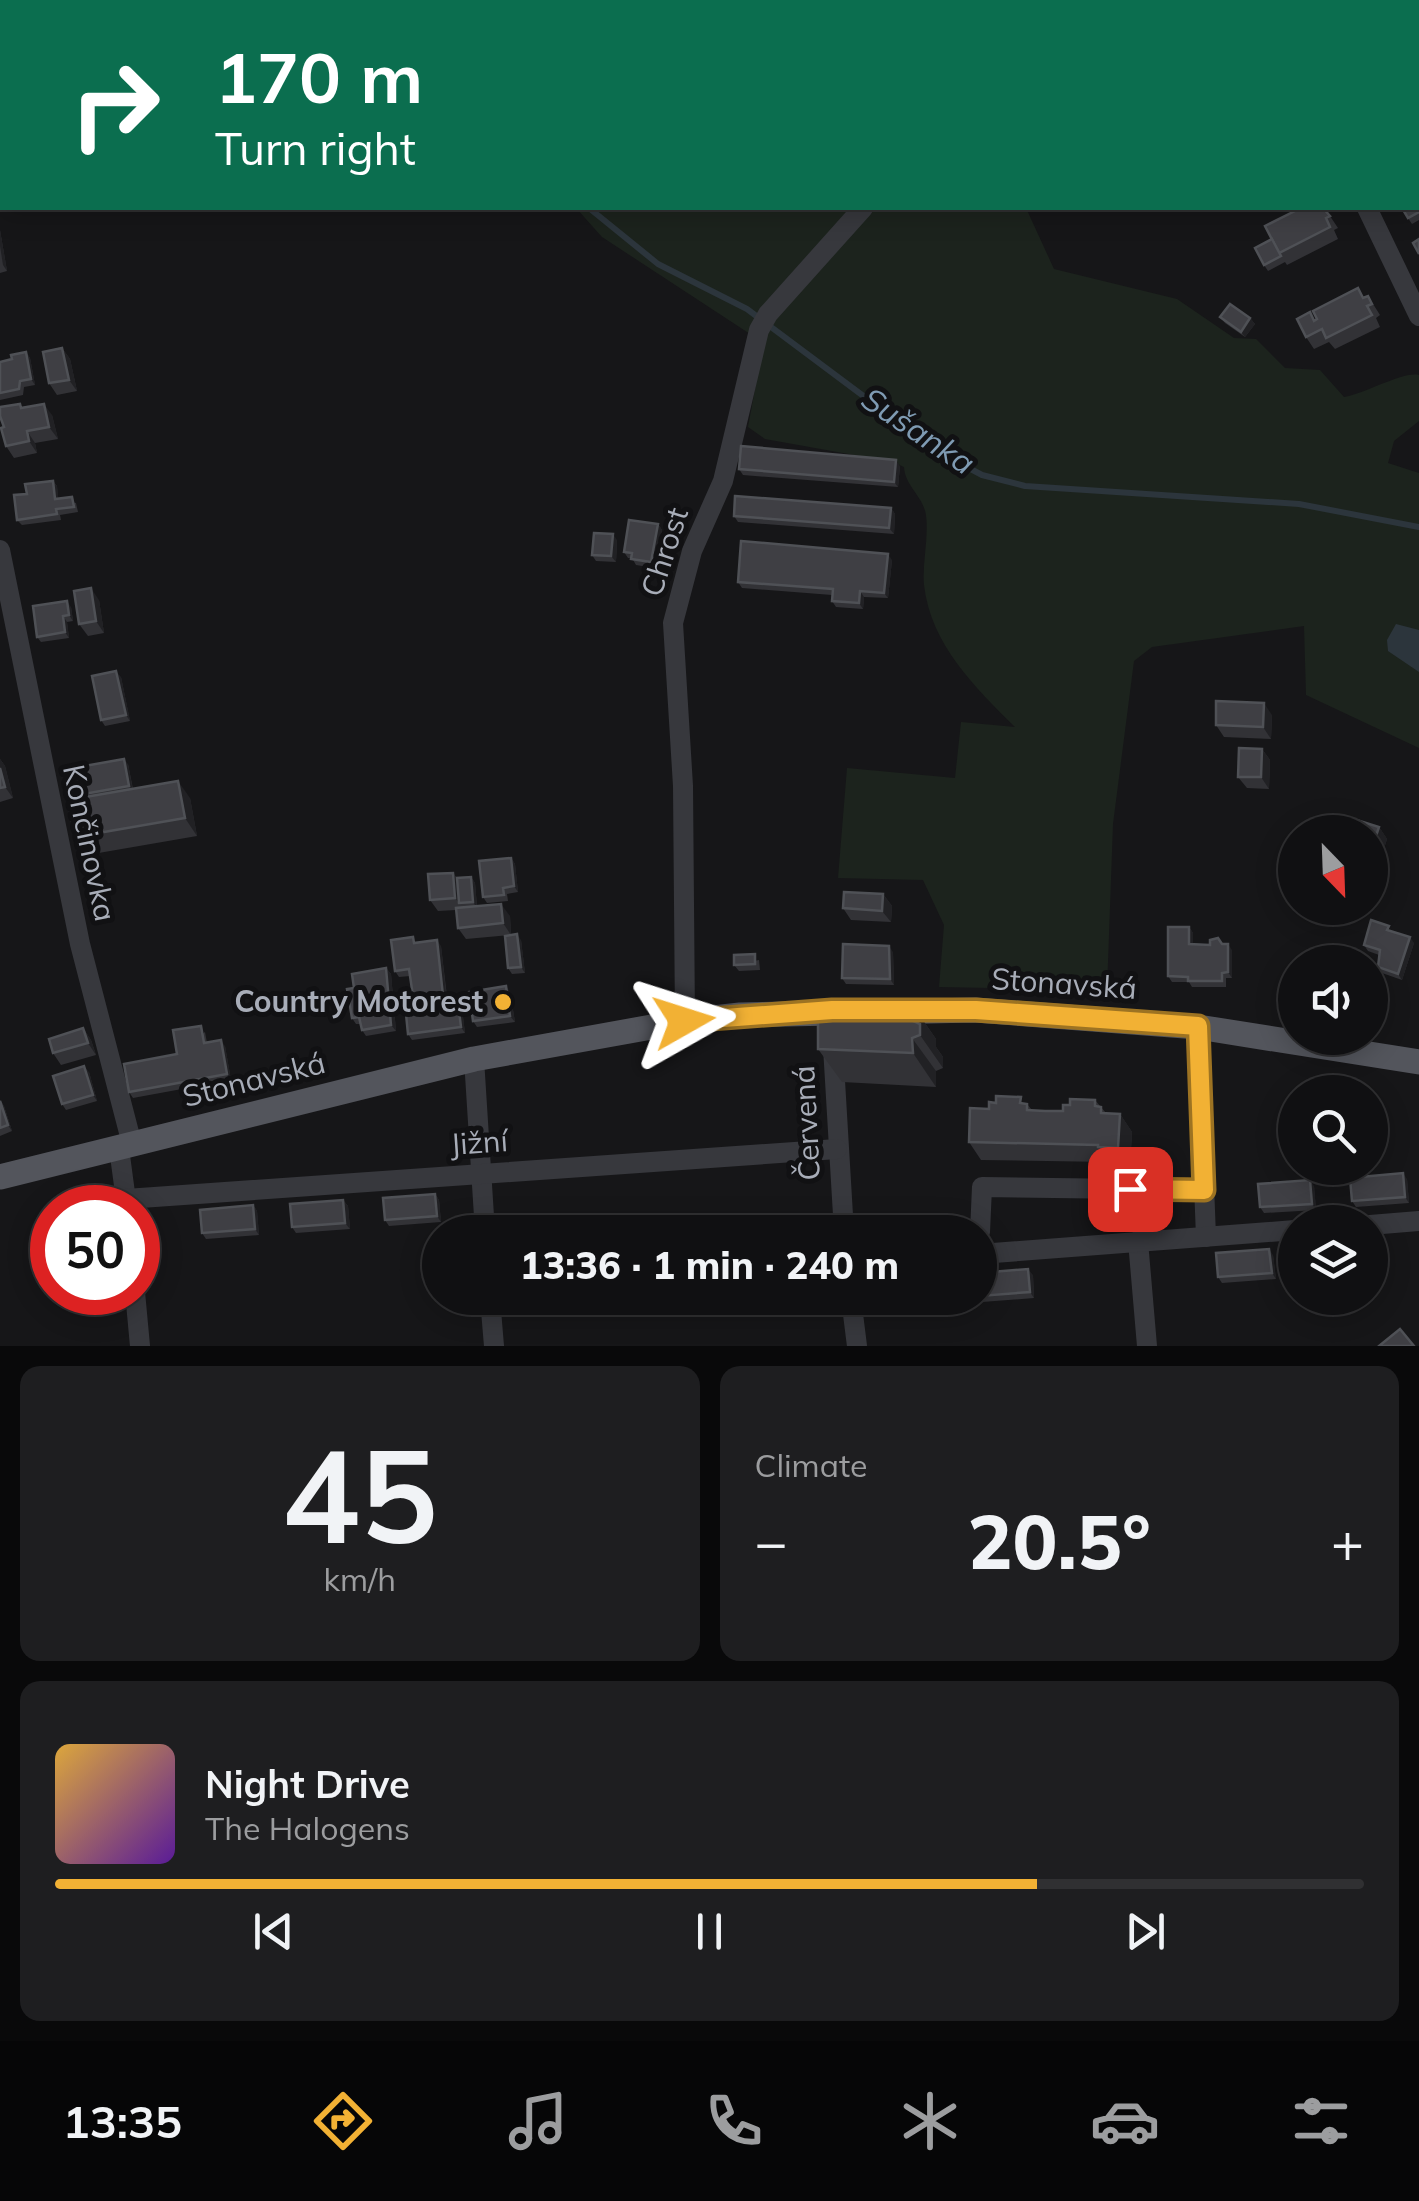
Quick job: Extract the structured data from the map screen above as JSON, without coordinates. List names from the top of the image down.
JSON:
{
  "streets": {
    "main road": ["Stonavská"],
    "street": [
      "Chrost",
      "Končinovka",
      "Červená",
      "Jižní"
    ]
  },
  "crossings": [
    ["Chrost", "Stonavská"],
    ["Končinovka", "Stonavská"],
    ["Stonavská", "Červená"],
    ["Červená", "Jižní"]
  ],
  "water": ["Sušanka"],
  "places": ["Country Motorest"],
  "north": "bottom right",
  "page": {
    "turn": ["170 m", "Turn right"],
    "limit": "50",
    "trip": "13:36 · 1 min · 240 m",
    "tile": [
      ["45", "km/h"],
      "Climate"
    ],
    "heat": ["−", "20.5°", "+"],
    "song": ["Night Drive", "The Halogens"],
    "tabs": "13:35"
  }
}
